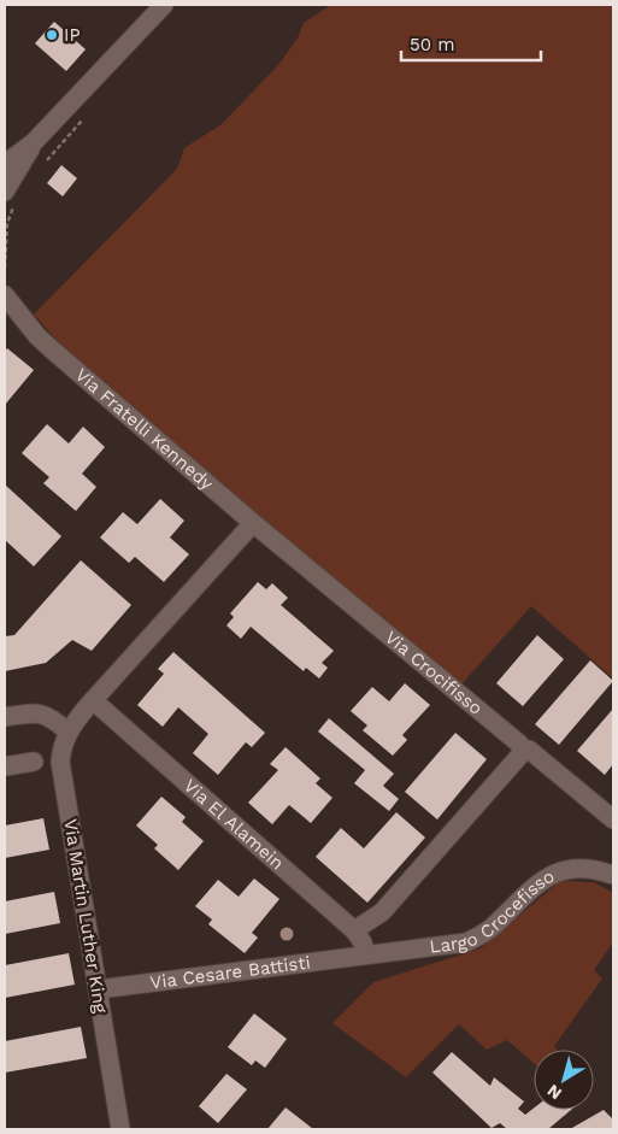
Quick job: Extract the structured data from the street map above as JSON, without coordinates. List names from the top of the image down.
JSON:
{
  "streets": {
    "street": [
      "Via Fratelli Kennedy",
      "Via Crocifisso",
      "Via El Alamein",
      "Largo Crocefisso",
      "Via Martin Luther King",
      "Via Cesare Battisti"
    ]
  },
  "crossings": [
    ["Via Fratelli Kennedy", "Via Crocifisso"],
    ["Via Fratelli Kennedy", "Via Martin Luther King"],
    ["Via Crocifisso", "Via Martin Luther King"],
    ["Via El Alamein", "Largo Crocefisso"],
    ["Via El Alamein", "Via Martin Luther King"],
    ["Via El Alamein", "Via Cesare Battisti"],
    ["Largo Crocefisso", "Via Cesare Battisti"],
    ["Via Martin Luther King", "Via Cesare Battisti"]
  ],
  "places": ["IP"],
  "scale_bar": "50 m",
  "north": "bottom left"
}
